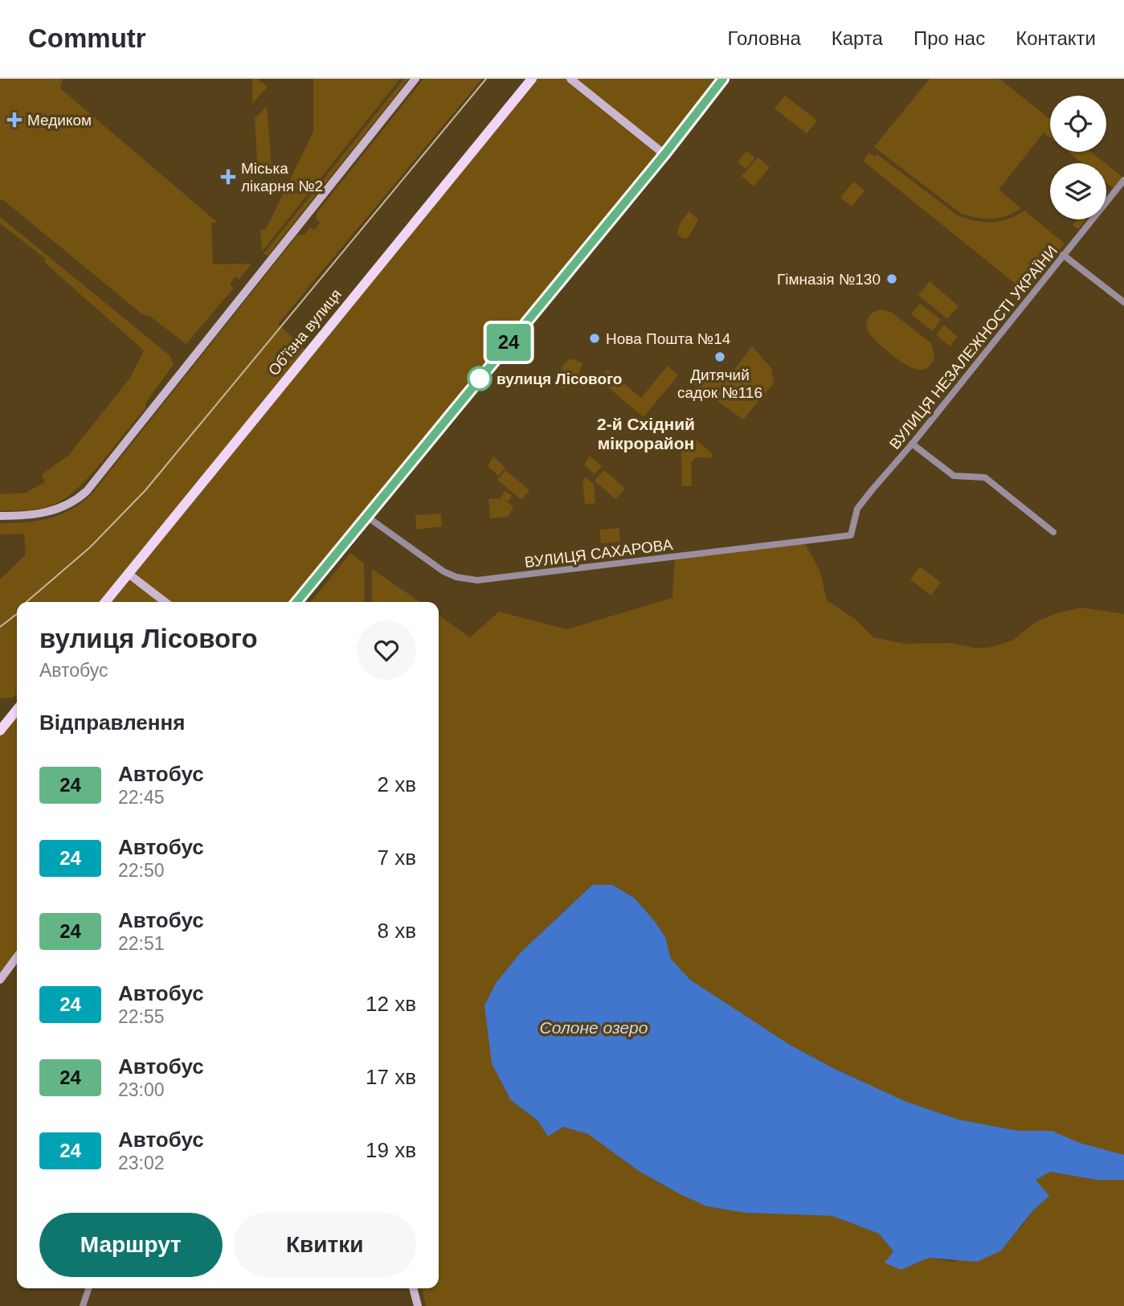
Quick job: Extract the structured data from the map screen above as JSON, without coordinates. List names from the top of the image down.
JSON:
{
  "streets": {
    "main road": ["Обʼїзна вулиця"],
    "street": ["ВУЛИЦЯ НЕЗАЛЕЖНОСТІ УКРАЇНИ", "ВУЛИЦЯ САХАРОВА"]
  },
  "crossings": [
    ["ВУЛИЦЯ НЕЗАЛЕЖНОСТІ УКРАЇНИ", "ВУЛИЦЯ САХАРОВА"]
  ],
  "districts": ["2-й Східний мікрорайон"],
  "water": ["Солоне озеро"],
  "places": {
    "health": ["Медиком", "Міська лікарня №2"],
    "other": [
      "Гімназія №130",
      "Нова Пошта №14",
      "Дитячий садок №116",
      "вулиця Лісового"
    ]
  },
  "lines": ["bus line 24"],
  "page": {
    "header": "Commutr",
    "nav": [
      "Головна",
      "Карта",
      "Про нас",
      "Контакти"
    ],
    "on_map": "24",
    "heading": [
      ["вулиця Лісового", "Автобус"],
      "Відправлення"
    ],
    "list": [
      {
        "mark": "24",
        "name": "Автобус",
        "note": "22:45",
        "value": "2 хв"
      },
      {
        "mark": "24",
        "name": "Автобус",
        "note": "22:50",
        "value": "7 хв"
      },
      {
        "mark": "24",
        "name": "Автобус",
        "note": "22:51",
        "value": "8 хв"
      },
      {
        "mark": "24",
        "name": "Автобус",
        "note": "22:55",
        "value": "12 хв"
      },
      {
        "mark": "24",
        "name": "Автобус",
        "note": "23:00",
        "value": "17 хв"
      },
      {
        "mark": "24",
        "name": "Автобус",
        "note": "23:02",
        "value": "19 хв"
      }
    ],
    "buttons": ["Маршрут", "Квитки"]
  }
}
